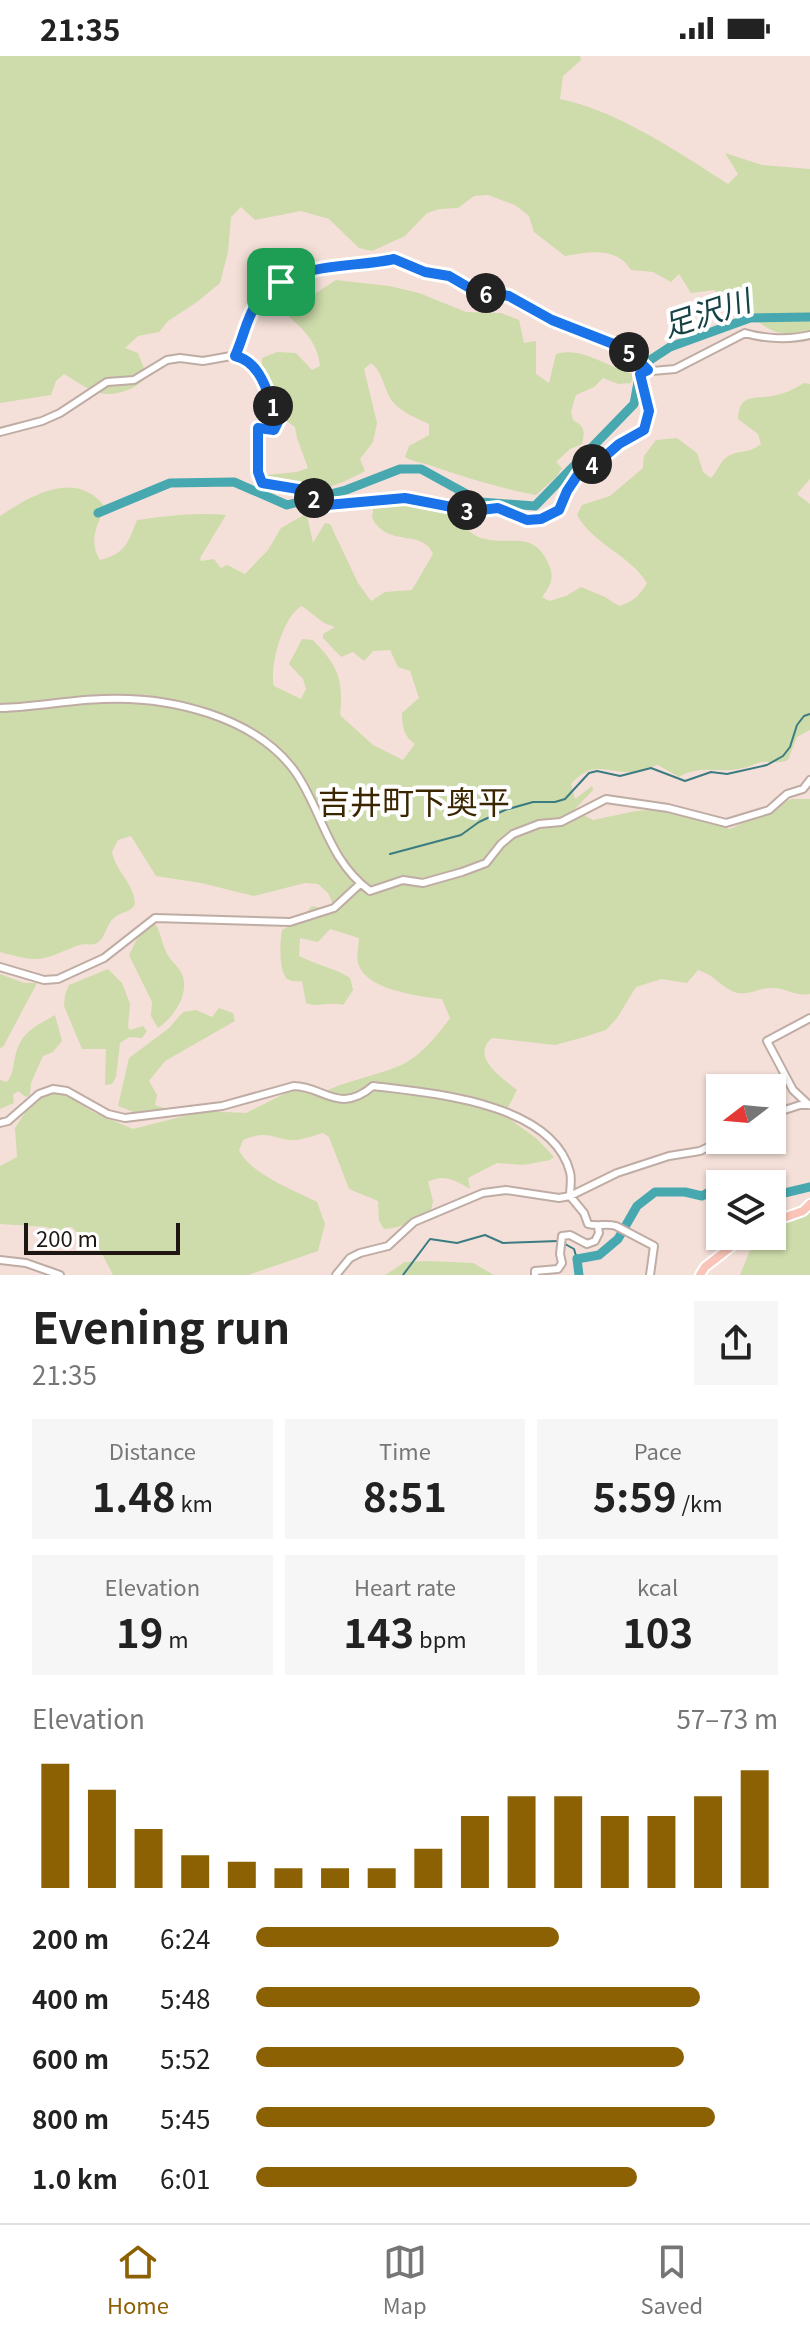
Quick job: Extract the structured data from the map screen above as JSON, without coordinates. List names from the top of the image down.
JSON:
{
  "districts": ["吉井町下奥平"],
  "water": ["足沢川"],
  "scale_bar": "200 m",
  "north": "left",
  "page": {
    "status": "21:35",
    "pins": [
      "6",
      "5",
      "1",
      "4",
      "2",
      "3"
    ],
    "scale": "200 m",
    "heading": ["Evening run", "21:35"],
    "stats": [
      ["Distance", "1.48 km"],
      ["Time", "8:51"],
      ["Pace", "5:59 /km"],
      ["Elevation", "19 m"],
      ["Heart rate", "143 bpm"],
      ["kcal", "103"]
    ],
    "chart": ["Elevation", "57–73 m"],
    "list": [
      {
        "name": "200 m",
        "note": "6:24"
      },
      {
        "name": "400 m",
        "note": "5:48"
      },
      {
        "name": "600 m",
        "note": "5:52"
      },
      {
        "name": "800 m",
        "note": "5:45"
      },
      {
        "name": "1.0 km",
        "note": "6:01"
      }
    ],
    "tabs": ["Home", "Map", "Saved"]
  }
}
